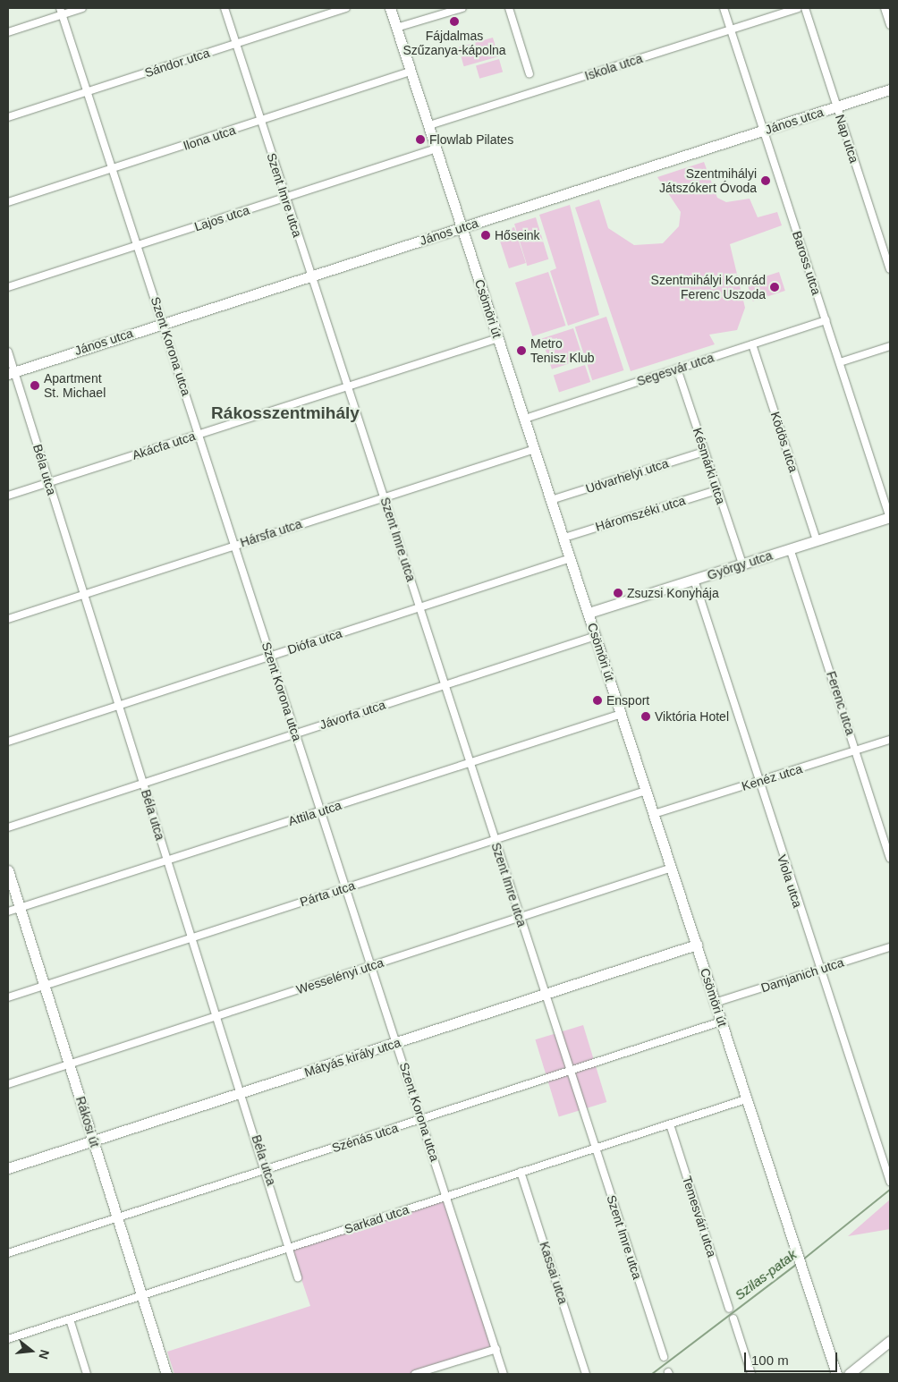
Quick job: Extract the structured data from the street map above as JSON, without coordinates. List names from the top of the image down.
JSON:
{
  "streets": {
    "main road": [
      "János utca",
      "Csömöri út",
      "György utca",
      "Mátyás király utca",
      "Rákosi út"
    ],
    "street": [
      "Sándor utca",
      "Iskola utca",
      "Ilona utca",
      "Nap utca",
      "Szent Imre utca",
      "Lajos utca",
      "Baross utca",
      "Szent Korona utca",
      "Segesvár utca",
      "Ködös utca",
      "Akácfa utca",
      "Késmárki utca",
      "Béla utca",
      "Udvarhelyi utca",
      "Háromszéki utca",
      "Hársfa utca",
      "Diófa utca",
      "Ferenc utca",
      "Jávorfa utca",
      "Kenéz utca",
      "Attila utca",
      "Viola utca",
      "Párta utca",
      "Damjanich utca",
      "Wesselényi utca",
      "Szénás utca",
      "Temesvári utca",
      "Sarkad utca",
      "Kassai utca"
    ]
  },
  "crossings": [
    ["Sándor utca", "Szent Imre utca"],
    ["Sándor utca", "Szent Korona utca"],
    ["Iskola utca", "Baross utca"],
    ["Iskola utca", "Csömöri út"],
    ["János utca", "Nap utca"],
    ["János utca", "Szent Imre utca"],
    ["János utca", "Baross utca"],
    ["János utca", "Csömöri út"],
    ["János utca", "Szent Korona utca"],
    ["János utca", "Béla utca"],
    ["Ilona utca", "Szent Imre utca"],
    ["Ilona utca", "Csömöri út"],
    ["Ilona utca", "Szent Korona utca"],
    ["Szent Imre utca", "Lajos utca"],
    ["Szent Imre utca", "Akácfa utca"],
    ["Szent Imre utca", "Hársfa utca"],
    ["Szent Imre utca", "Diófa utca"],
    ["Szent Imre utca", "Jávorfa utca"],
    ["Szent Imre utca", "Attila utca"],
    ["Szent Imre utca", "Párta utca"],
    ["Szent Imre utca", "Wesselényi utca"],
    ["Szent Imre utca", "Mátyás király utca"],
    ["Szent Imre utca", "Szénás utca"],
    ["Szent Imre utca", "Sarkad utca"],
    ["Lajos utca", "Csömöri út"],
    ["Lajos utca", "Szent Korona utca"],
    ["Baross utca", "Segesvár utca"],
    ["Baross utca", "György utca"],
    ["Csömöri út", "Segesvár utca"],
    ["Csömöri út", "Akácfa utca"],
    ["Csömöri út", "Udvarhelyi utca"],
    ["Csömöri út", "Háromszéki utca"],
    ["Csömöri út", "Hársfa utca"],
    ["Csömöri út", "György utca"],
    ["Csömöri út", "Diófa utca"],
    ["Csömöri út", "Jávorfa utca"],
    ["Csömöri út", "Kenéz utca"],
    ["Csömöri út", "Attila utca"],
    ["Csömöri út", "Párta utca"],
    ["Csömöri út", "Damjanich utca"],
    ["Csömöri út", "Wesselényi utca"],
    ["Csömöri út", "Mátyás király utca"],
    ["Csömöri út", "Szénás utca"],
    ["Csömöri út", "Sarkad utca"],
    ["Szent Korona utca", "Akácfa utca"],
    ["Szent Korona utca", "Hársfa utca"],
    ["Szent Korona utca", "Diófa utca"],
    ["Szent Korona utca", "Jávorfa utca"],
    ["Szent Korona utca", "Attila utca"],
    ["Szent Korona utca", "Párta utca"],
    ["Szent Korona utca", "Wesselényi utca"],
    ["Szent Korona utca", "Mátyás király utca"],
    ["Szent Korona utca", "Szénás utca"],
    ["Szent Korona utca", "Sarkad utca"],
    ["Segesvár utca", "Ködös utca"],
    ["Segesvár utca", "Késmárki utca"],
    ["Ködös utca", "György utca"],
    ["Akácfa utca", "Béla utca"],
    ["Késmárki utca", "Udvarhelyi utca"],
    ["Késmárki utca", "Háromszéki utca"],
    ["Késmárki utca", "György utca"],
    ["Béla utca", "Hársfa utca"],
    ["Béla utca", "Diófa utca"],
    ["Béla utca", "Jávorfa utca"],
    ["Béla utca", "Attila utca"],
    ["Béla utca", "Párta utca"],
    ["Béla utca", "Wesselényi utca"],
    ["Béla utca", "Mátyás király utca"],
    ["Béla utca", "Szénás utca"],
    ["Béla utca", "Sarkad utca"],
    ["György utca", "Ferenc utca"],
    ["György utca", "Viola utca"],
    ["Ferenc utca", "Kenéz utca"],
    ["Kenéz utca", "Viola utca"],
    ["Attila utca", "Rákosi út"],
    ["Viola utca", "Damjanich utca"],
    ["Párta utca", "Rákosi út"],
    ["Wesselényi utca", "Rákosi út"],
    ["Mátyás király utca", "Rákosi út"],
    ["Rákosi út", "Szénás utca"],
    ["Rákosi út", "Sarkad utca"],
    ["Temesvári utca", "Sarkad utca"],
    ["Sarkad utca", "Kassai utca"]
  ],
  "districts": ["Rákosszentmihály"],
  "water": ["Szilas-patak"],
  "places": [
    "Fájdalmas Szűzanya-kápolna",
    "Flowlab Pilates",
    "Szentmihályi Játszókert Óvoda",
    "Hőseink",
    "Szentmihályi Konrád Ferenc Uszoda",
    "Metro Tenisz Klub",
    "Apartment St. Michael",
    "Zsuzsi Konyhája",
    "Ensport",
    "Viktória Hotel"
  ],
  "scale_bar": "100 m",
  "north": "right"
}
